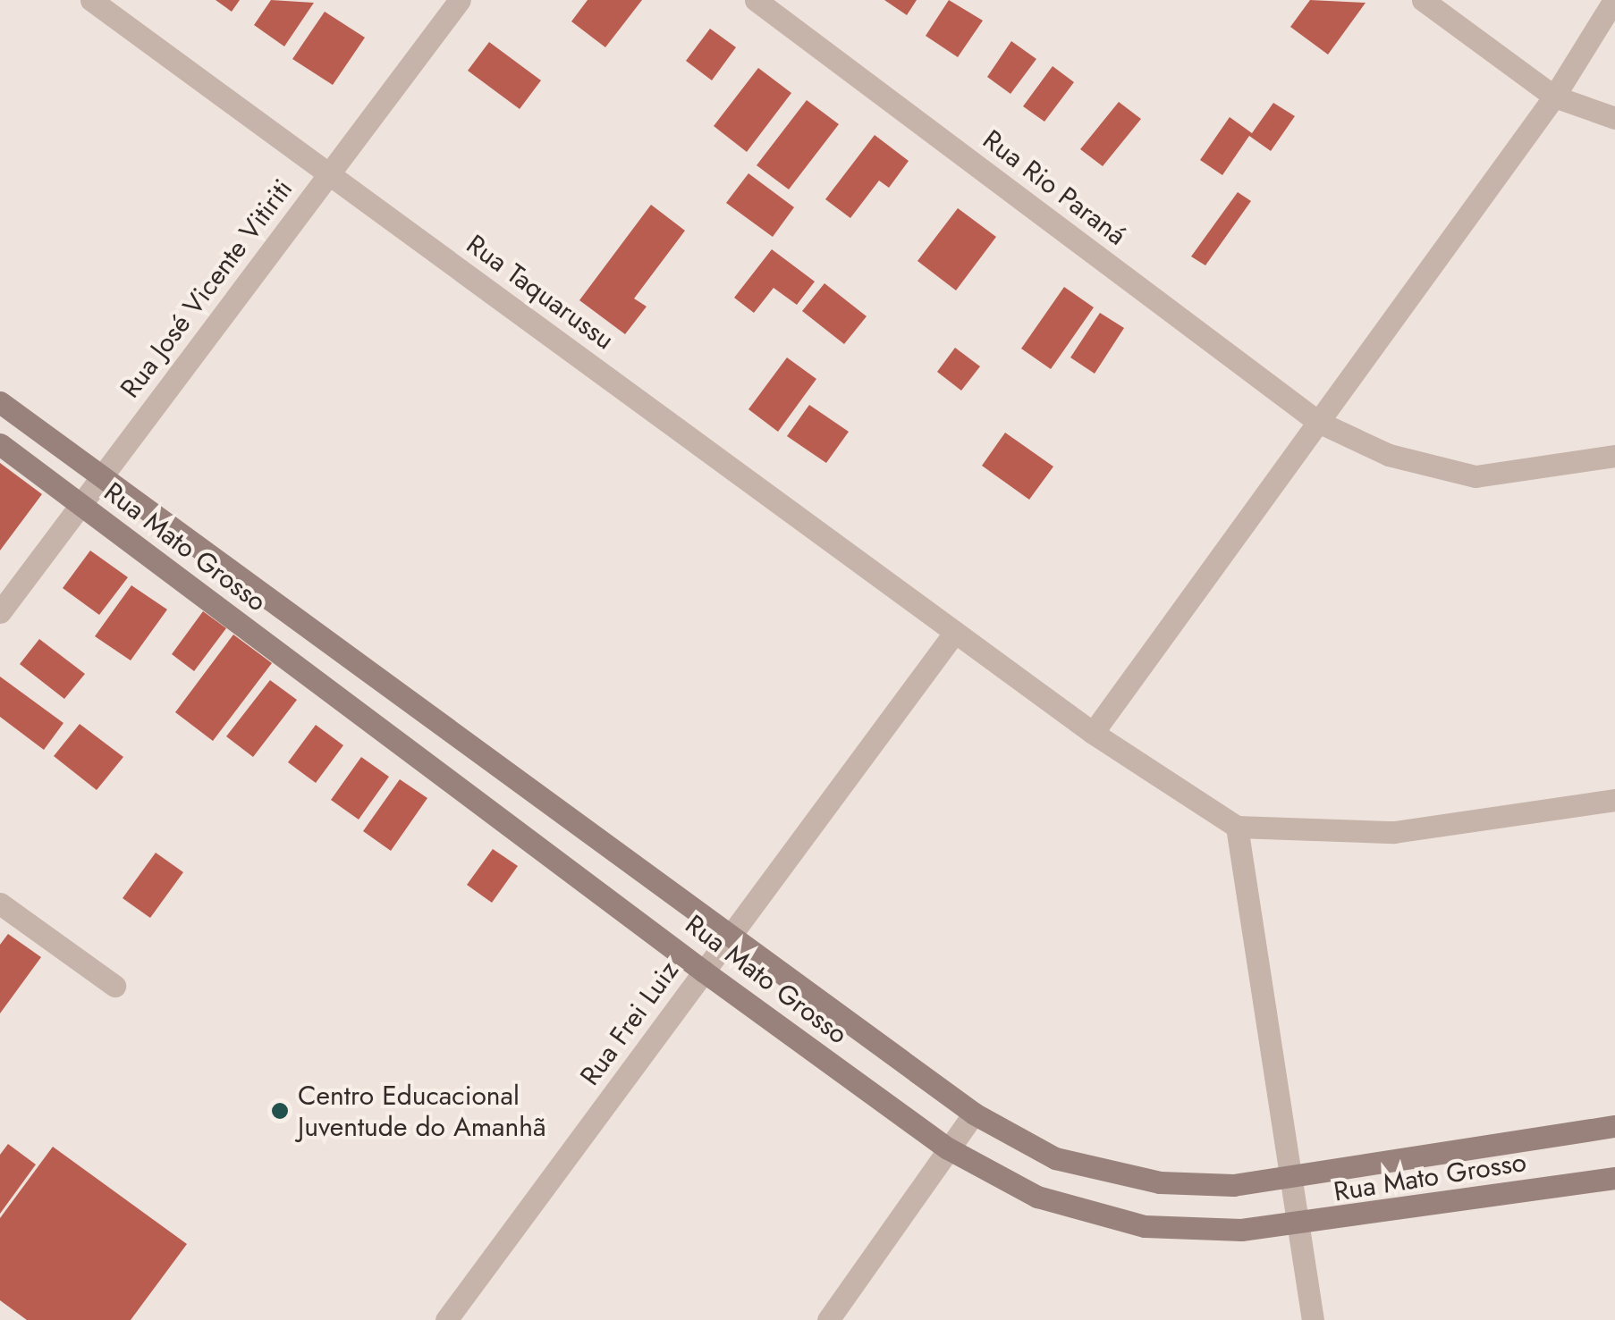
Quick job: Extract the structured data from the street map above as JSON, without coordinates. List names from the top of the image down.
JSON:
{
  "streets": {
    "street": [
      "Rua Rio Paraná",
      "Rua José Vicente Vitiriti",
      "Rua Taquarussu",
      "Rua Mato Grosso",
      "Rua Frei Luiz"
    ]
  },
  "crossings": [
    ["Rua José Vicente Vitiriti", "Rua Taquarussu"],
    ["Rua José Vicente Vitiriti", "Rua Mato Grosso"],
    ["Rua Taquarussu", "Rua Frei Luiz"],
    ["Rua Mato Grosso", "Rua Frei Luiz"]
  ],
  "places": ["Centro Educacional Juventude do Amanhã"]
}
